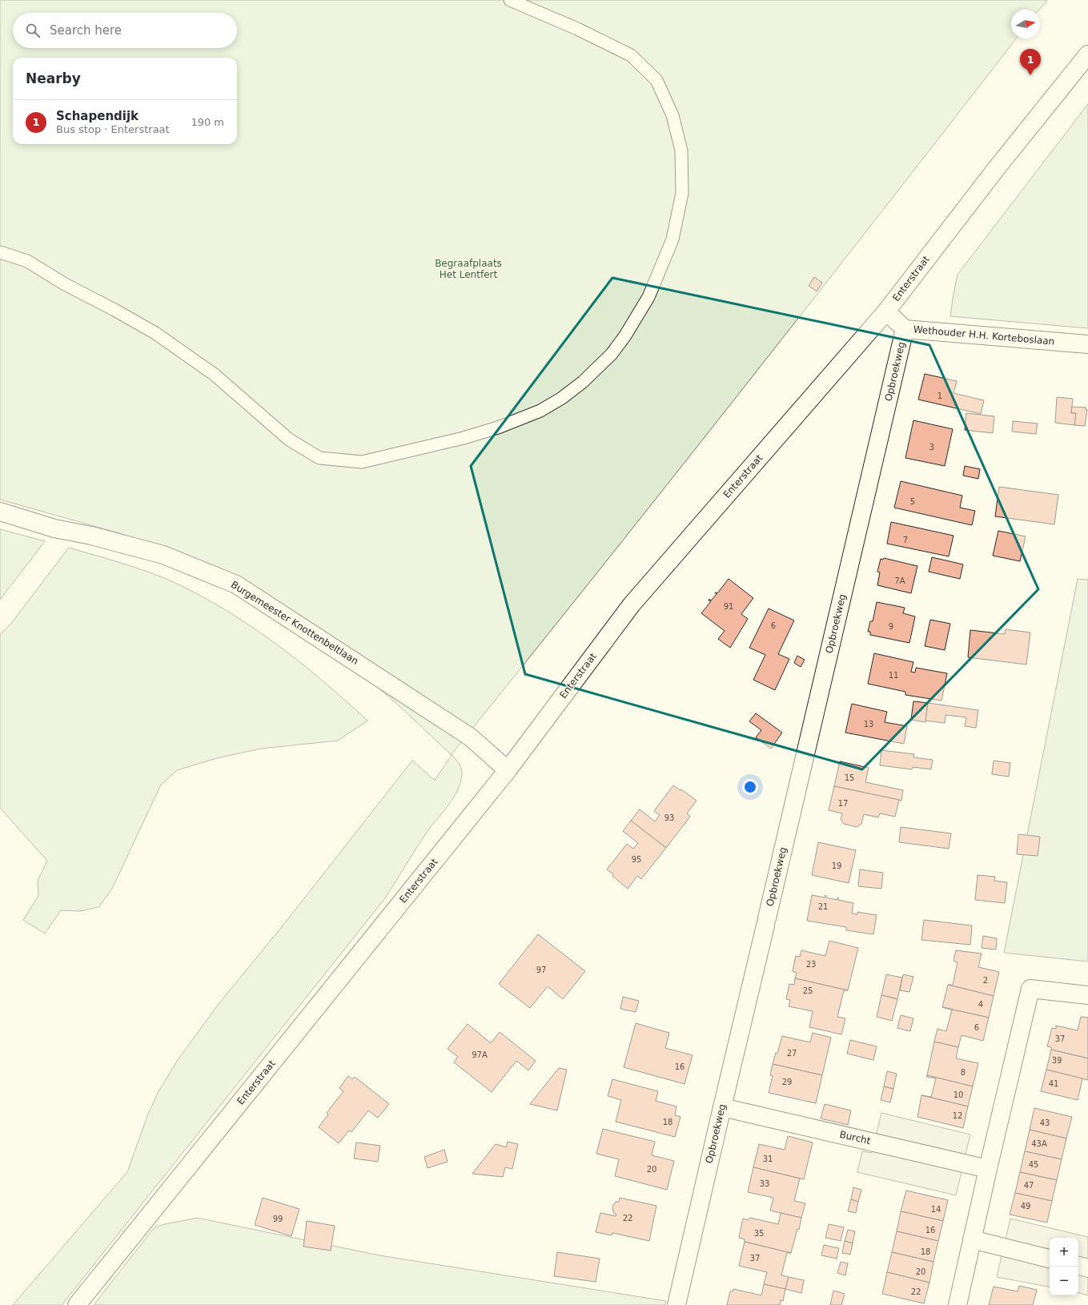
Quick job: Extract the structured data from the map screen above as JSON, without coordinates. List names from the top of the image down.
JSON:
{
  "streets": {
    "street": [
      "Enterstraat",
      "Wethouder H.H. Korteboslaan",
      "Opbroekweg",
      "Burgemeester Knottenbeltlaan",
      "Burcht"
    ]
  },
  "crossings": [
    ["Enterstraat", "Wethouder H.H. Korteboslaan"],
    ["Enterstraat", "Burgemeester Knottenbeltlaan"],
    ["Wethouder H.H. Korteboslaan", "Opbroekweg"],
    ["Opbroekweg", "Burcht"]
  ],
  "parks": ["Begraafplaats Het Lentfert"],
  "house_numbers": [
    "1",
    "3",
    "5",
    "7",
    "7A",
    "91",
    "6",
    "9",
    "11",
    "13",
    "15",
    "17",
    "93",
    "95",
    "19",
    "21",
    "23",
    "97",
    "2",
    "25",
    "4",
    "6",
    "37",
    "27",
    "97A",
    "39",
    "16",
    "8",
    "29",
    "41",
    "10",
    "12",
    "18",
    "43",
    "43A",
    "31",
    "45",
    "20",
    "33",
    "47",
    "49",
    "14",
    "22",
    "99",
    "16",
    "35",
    "18",
    "37",
    "20",
    "22"
  ],
  "north": "right",
  "page": {
    "search": "Search here",
    "pins": "1",
    "heading": "Nearby",
    "list": [
      {
        "mark": "1",
        "name": "Schapendijk",
        "note": "Bus stop · Enterstraat",
        "value": "190 m"
      }
    ],
    "map_buttons": ["+", "−"]
  }
}
